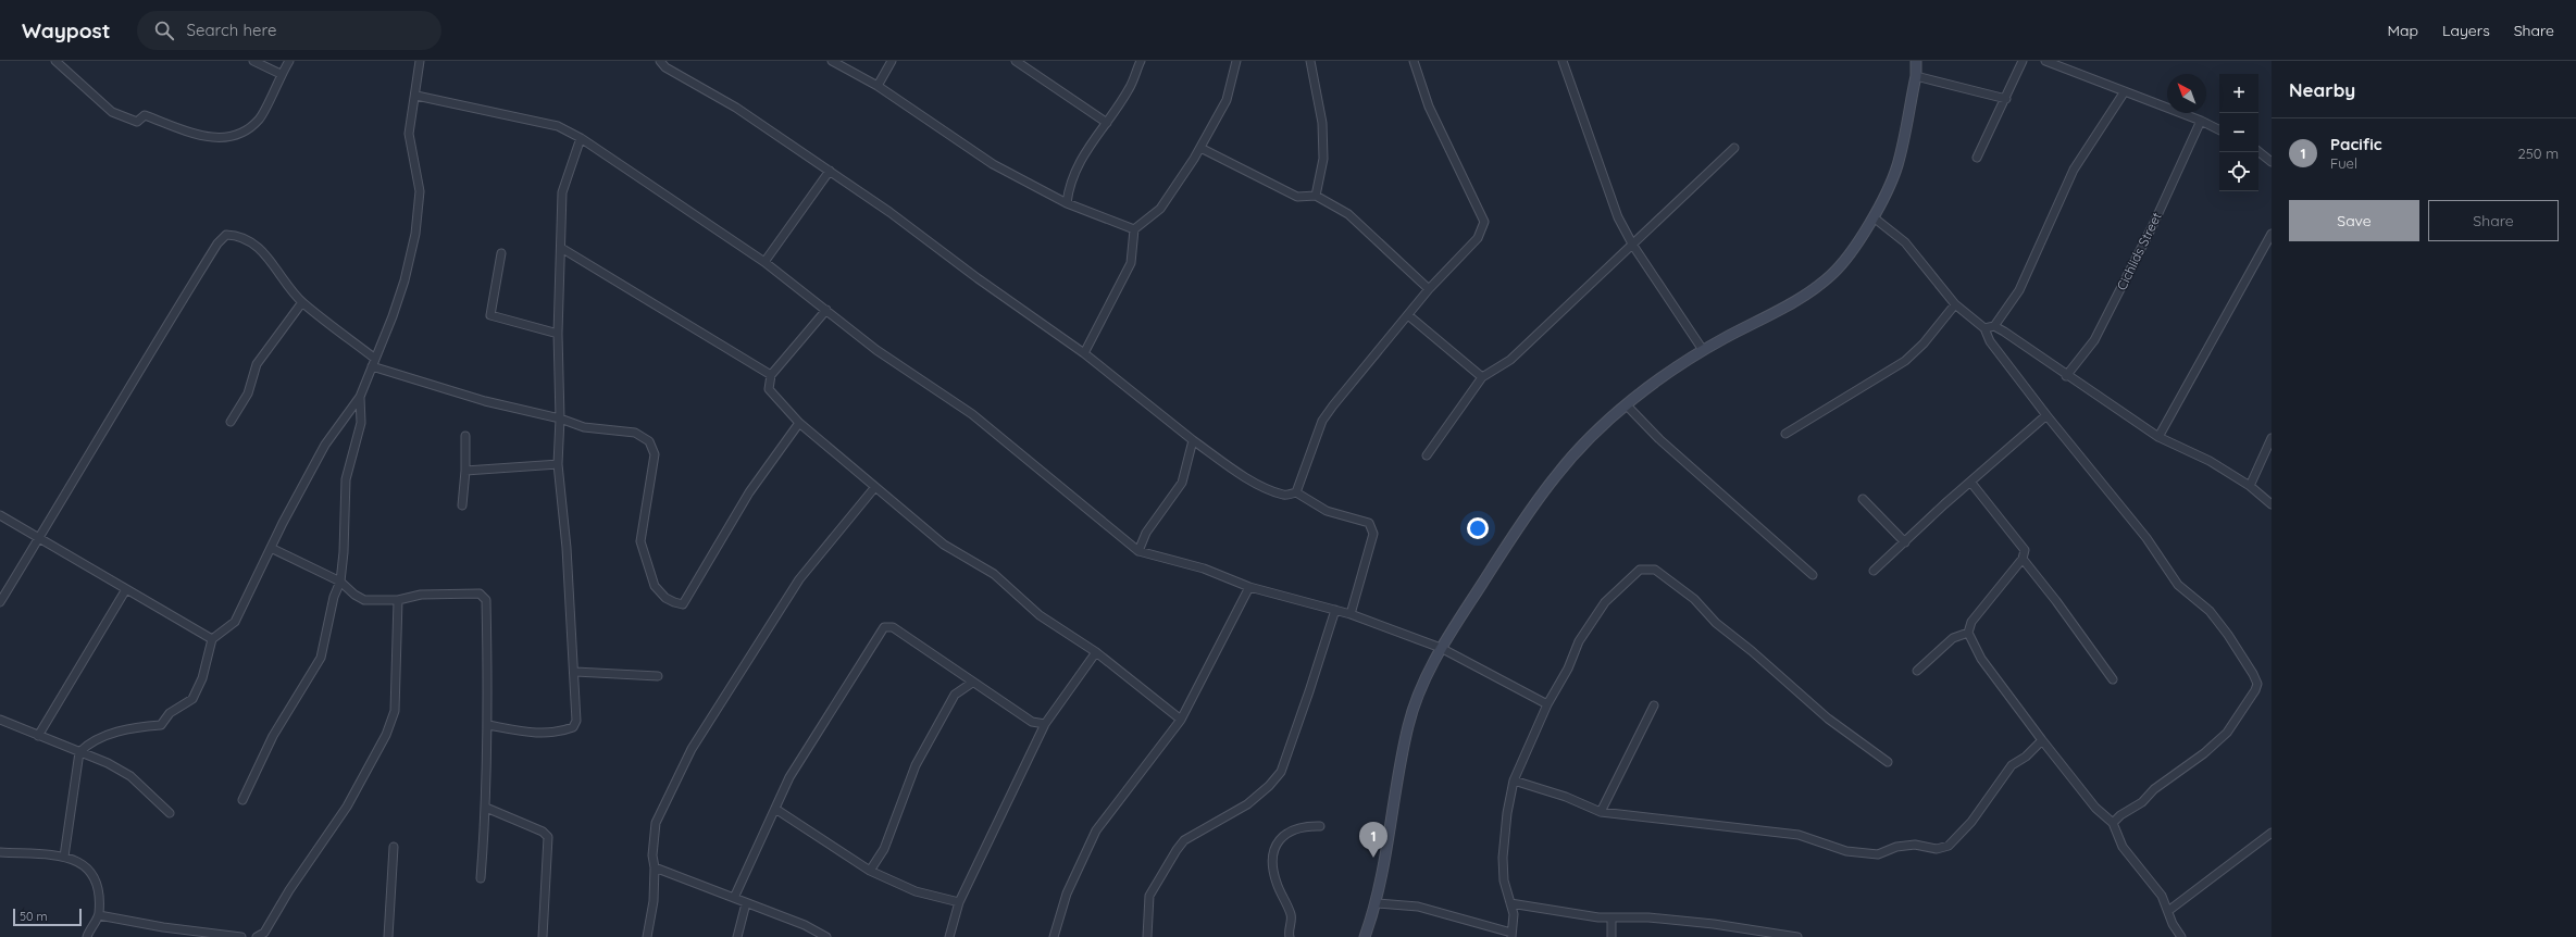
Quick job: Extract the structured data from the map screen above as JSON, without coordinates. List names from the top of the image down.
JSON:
{
  "streets": {
    "street": ["Cichlids Street"]
  },
  "scale_bar": "50 m",
  "north": "top left",
  "page": {
    "header": "Waypost",
    "search": "Search here",
    "nav": ["Map", "Layers", "Share"],
    "heading": "Nearby",
    "map_buttons": ["+", "−"],
    "list": [
      {
        "mark": "1",
        "name": "Pacific",
        "note": "Fuel",
        "value": "250 m"
      }
    ],
    "buttons": ["Save", "Share"],
    "pins": "1",
    "scale": "50 m"
  }
}
